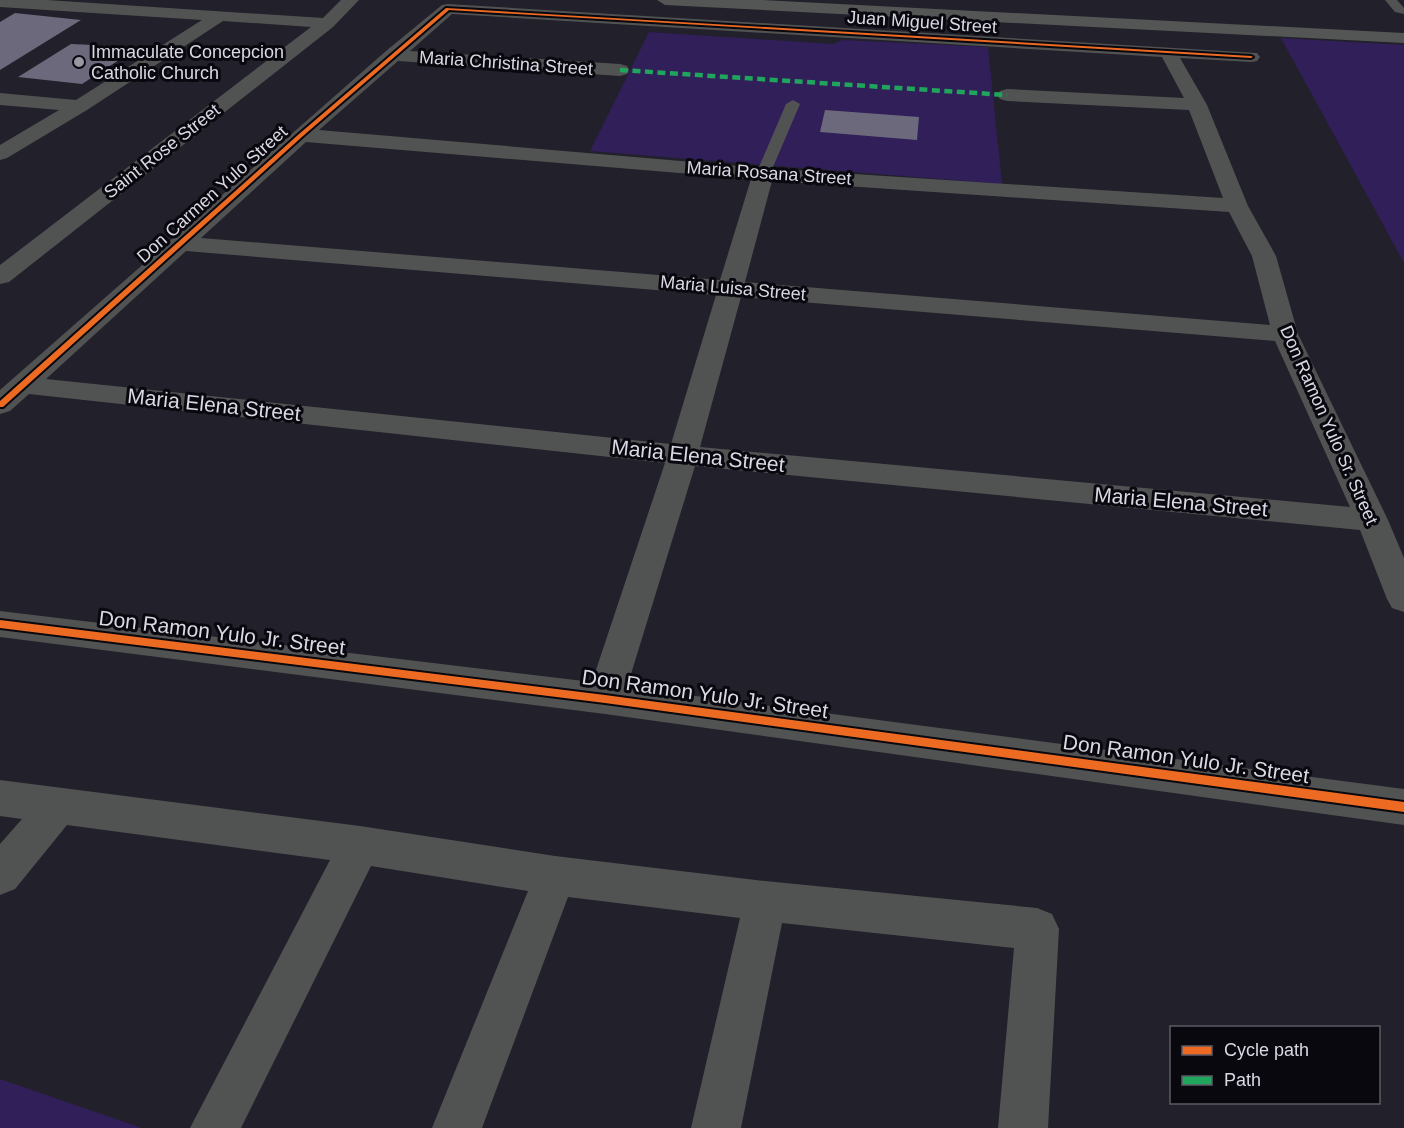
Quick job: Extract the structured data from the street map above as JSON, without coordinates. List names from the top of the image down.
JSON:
{
  "streets": {
    "street": [
      "Juan Miguel Street",
      "Maria Christina Street",
      "Saint Rose Street",
      "Maria Rosana Street",
      "Don Carmen Yulo Street",
      "Maria Luisa Street",
      "Maria Elena Street",
      "Don Ramon Yulo Sr. Street",
      "Don Ramon Yulo Jr. Street"
    ]
  },
  "crossings": [
    ["Juan Miguel Street", "Don Carmen Yulo Street"],
    ["Juan Miguel Street", "Don Ramon Yulo Sr. Street"],
    ["Maria Christina Street", "Don Carmen Yulo Street"],
    ["Maria Rosana Street", "Don Carmen Yulo Street"],
    ["Maria Rosana Street", "Don Ramon Yulo Sr. Street"],
    ["Don Carmen Yulo Street", "Maria Luisa Street"],
    ["Don Carmen Yulo Street", "Maria Elena Street"],
    ["Maria Luisa Street", "Don Ramon Yulo Sr. Street"],
    ["Maria Elena Street", "Don Ramon Yulo Sr. Street"]
  ],
  "places": ["Immaculate Concepcion Catholic Church"],
  "legend": ["Cycle path", "Path"]
}
